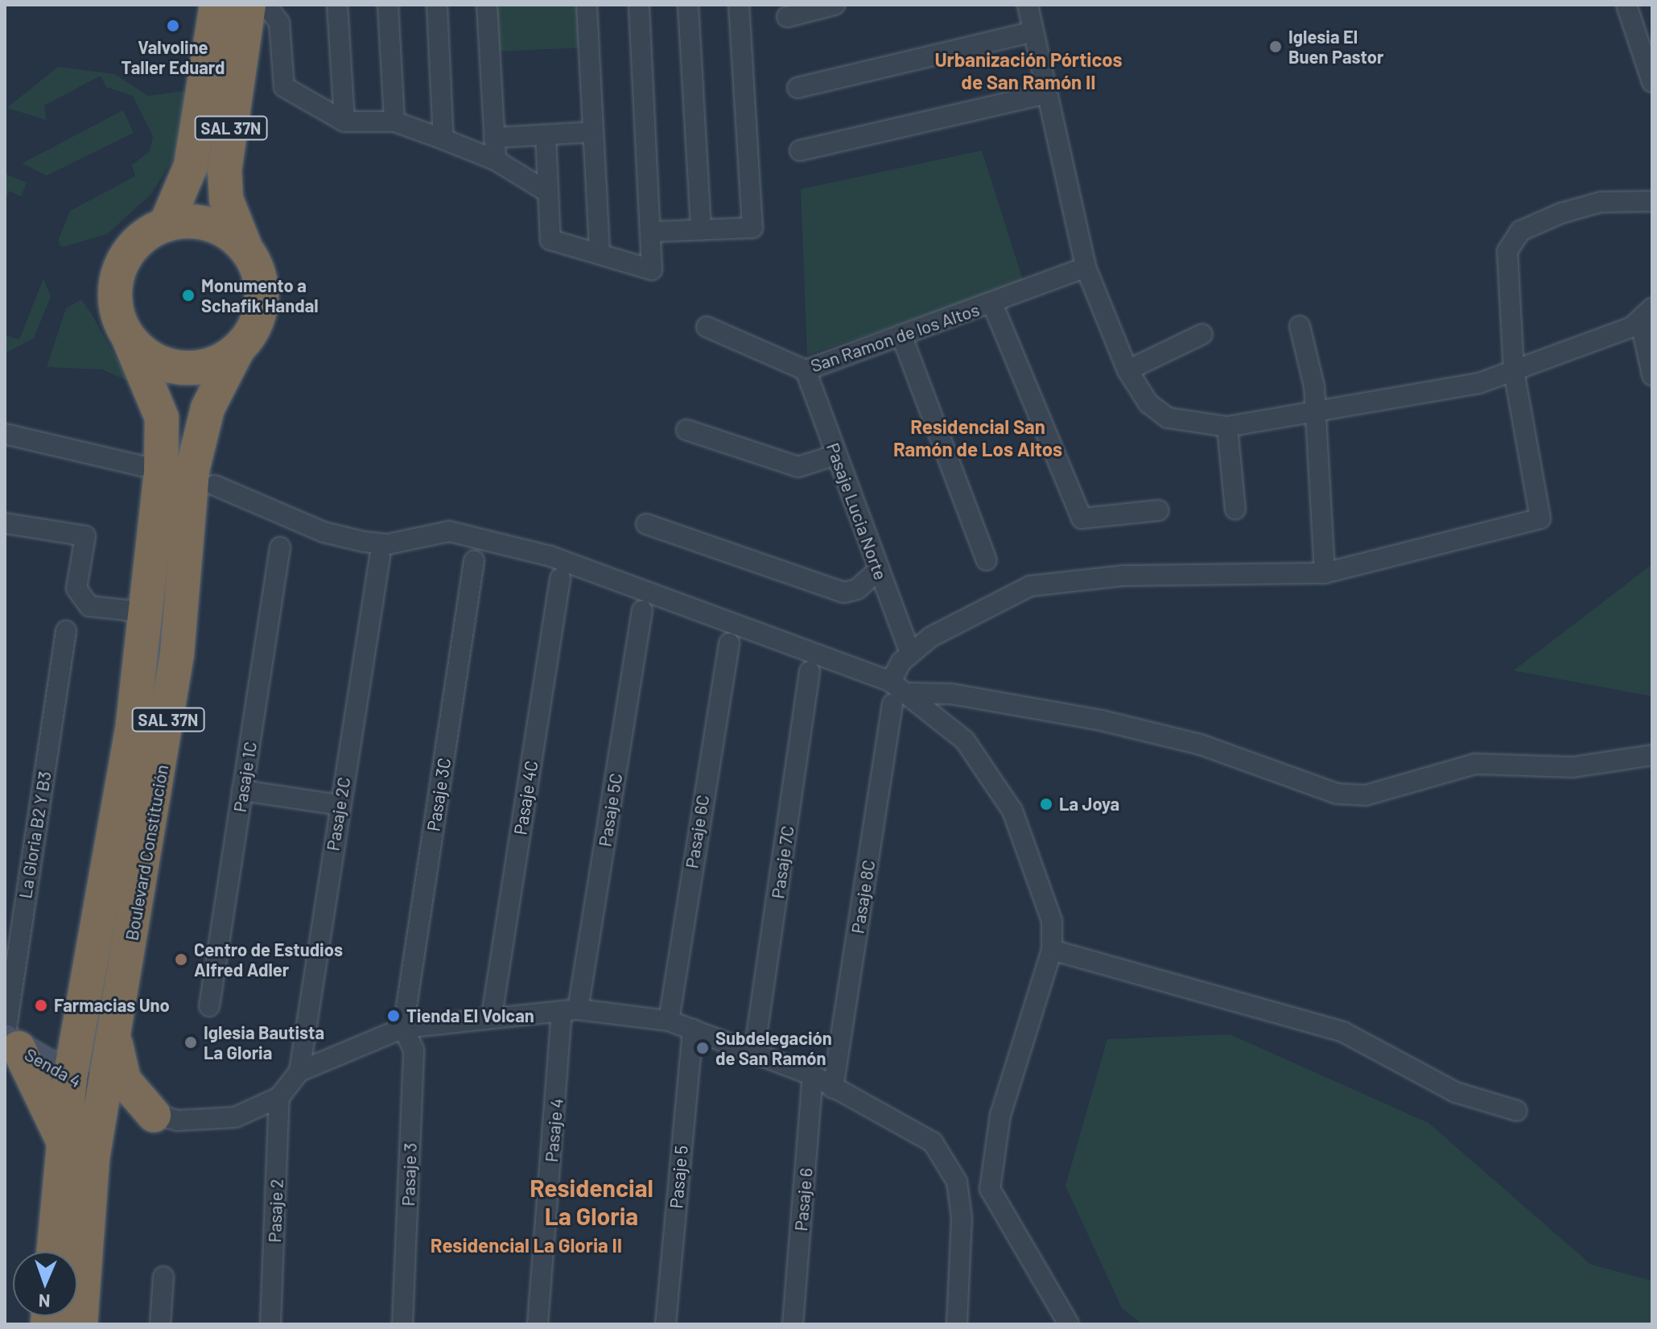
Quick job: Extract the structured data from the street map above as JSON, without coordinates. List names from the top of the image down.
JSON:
{
  "streets": {
    "highway": ["SAL 37N", "Boulevard Constitución"],
    "street": [
      "San Ramon de los Altos",
      "Pasaje Lucia Norte",
      "Pasaje 1C",
      "Pasaje 3C",
      "Pasaje 4C",
      "Pasaje 5C",
      "Pasaje 2C",
      "Pasaje 6C",
      "La Gloria B2 Y B3",
      "Pasaje 7C",
      "Pasaje 8C",
      "Senda 4",
      "Pasaje 4",
      "Pasaje 3",
      "Pasaje 5",
      "Pasaje 6",
      "Pasaje 2"
    ]
  },
  "crossings": [
    ["SAL 37N", "Boulevard Constitución"],
    ["San Ramon de los Altos", "Pasaje Lucia Norte"],
    ["Pasaje 3C", "Pasaje 3"],
    ["Pasaje 5C", "Pasaje 4"],
    ["La Gloria B2 Y B3", "Senda 4"],
    ["Boulevard Constitución", "Senda 4"]
  ],
  "districts": [
    "Urbanización Pórticos de San Ramón II",
    "Residencial San Ramón de Los Altos",
    "Residencial La Gloria",
    "Residencial La Gloria II"
  ],
  "places": [
    "Valvoline Taller Eduard",
    "Iglesia El Buen Pastor",
    "Monumento a Schafik Handal",
    "La Joya",
    "Centro de Estudios Alfred Adler",
    "Farmacias Uno",
    "Tienda El Volcan",
    "Iglesia Bautista La Gloria",
    "Subdelegación de San Ramón"
  ],
  "north": "bottom"
}
